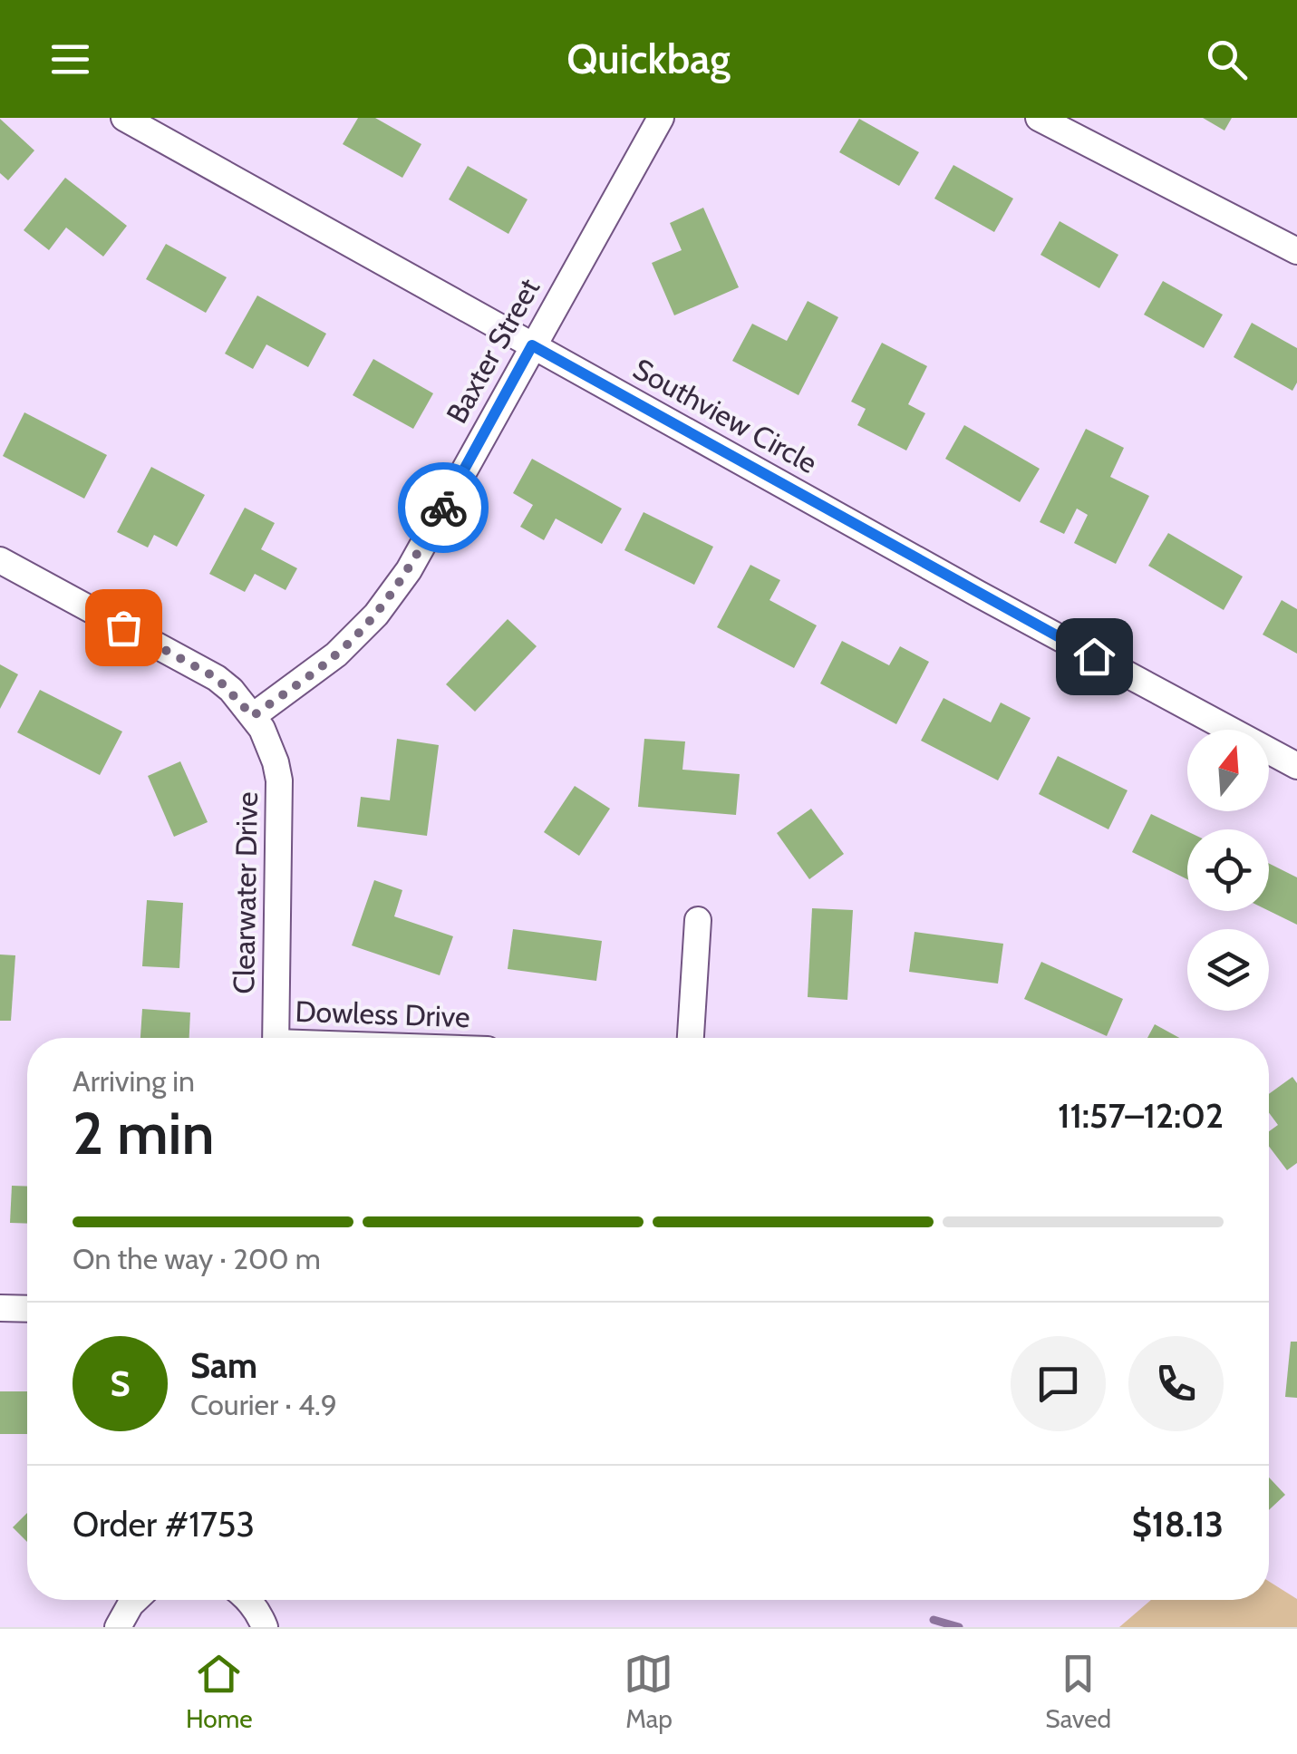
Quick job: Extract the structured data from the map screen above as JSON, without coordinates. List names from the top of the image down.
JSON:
{
  "streets": {
    "street": ["Baxter Street", "Southview Circle", "Clearwater Drive"]
  },
  "crossings": [
    ["Baxter Street", "Southview Circle"],
    ["Baxter Street", "Clearwater Drive"]
  ],
  "north": "top",
  "page": {
    "header": "Quickbag",
    "heading": ["2 min", "Arriving in", "11:57–12:02"],
    "panel": [
      "Sam",
      "Courier · 4.9",
      "Order #1753",
      "$18.13"
    ],
    "bar": "On the way · 200 m",
    "round": "S",
    "tabs": ["Home", "Map", "Saved"]
  }
}
